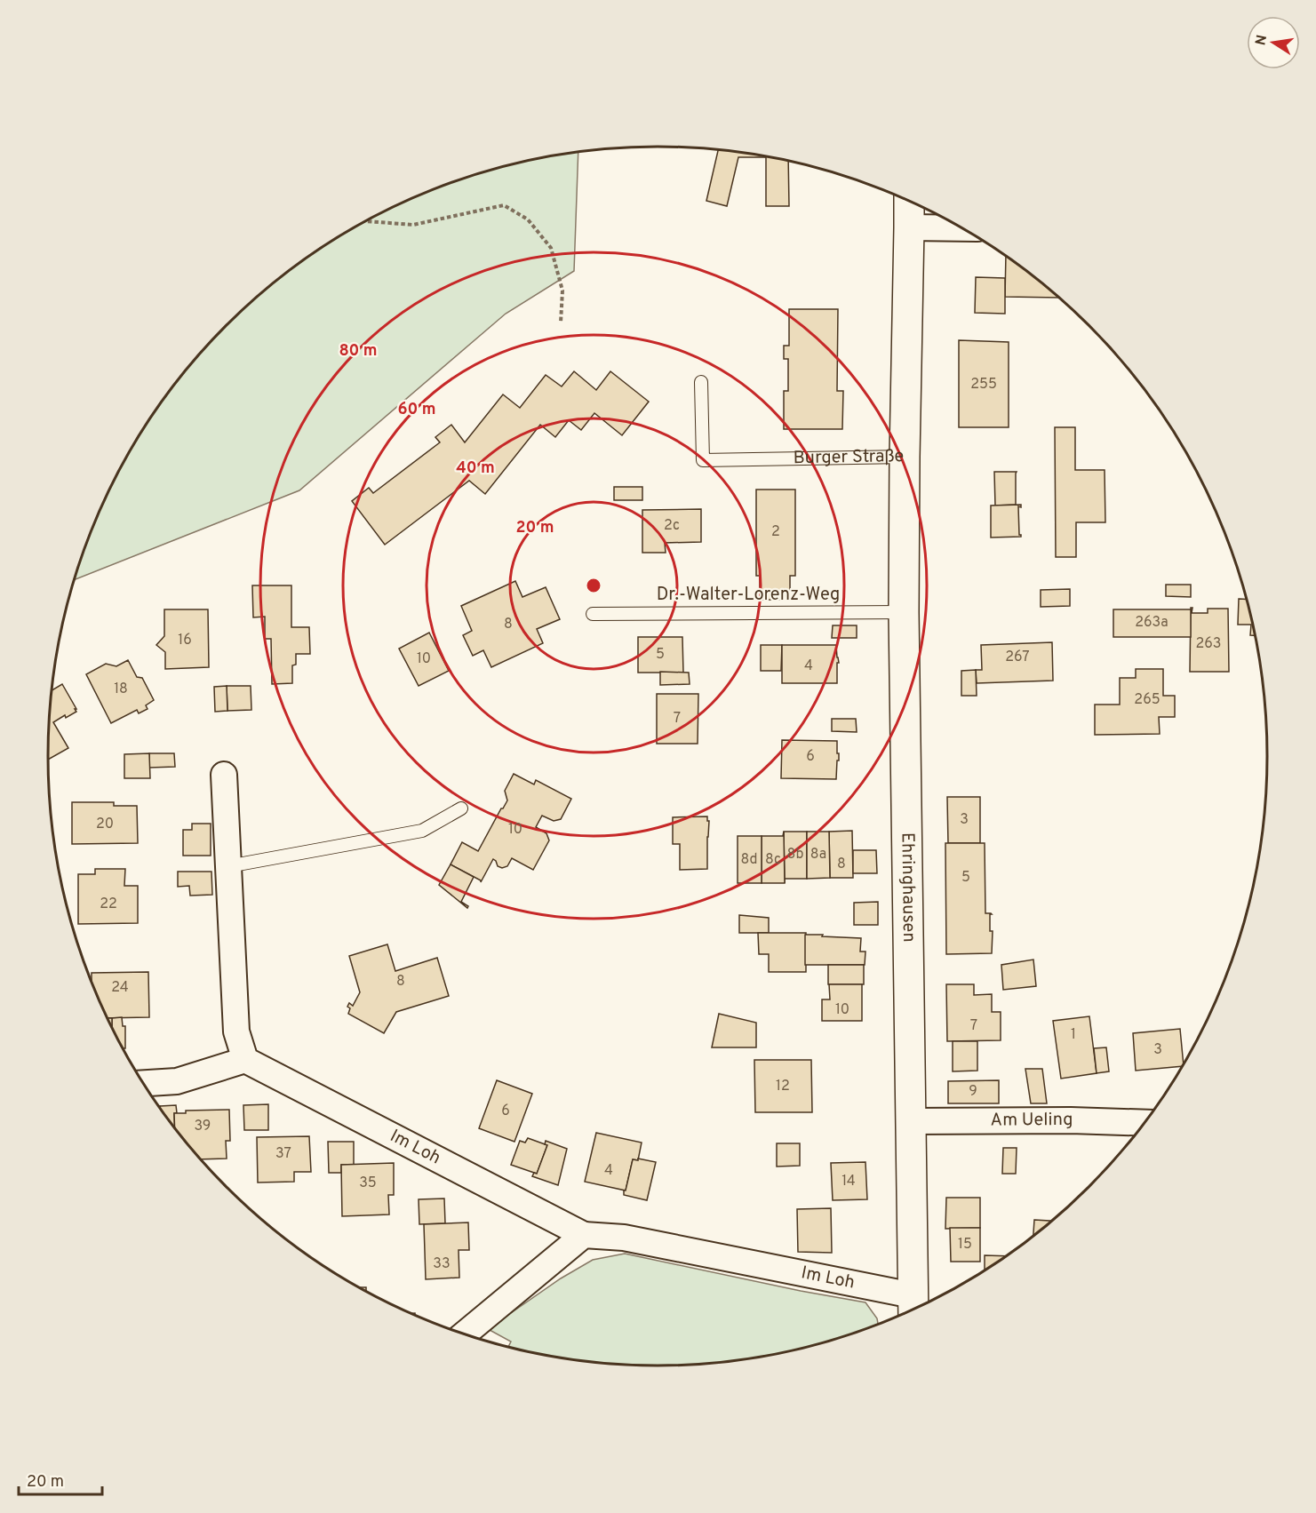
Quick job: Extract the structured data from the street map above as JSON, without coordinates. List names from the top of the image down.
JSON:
{
  "streets": {
    "main road": ["Burger Straße", "Ehringhausen"],
    "street": ["Am Ueling", "Im Loh"],
    "lane": ["Dr.-Walter-Lorenz-Weg"]
  },
  "crossings": [
    ["Burger Straße", "Ehringhausen"],
    ["Dr.-Walter-Lorenz-Weg", "Ehringhausen"],
    ["Ehringhausen", "Am Ueling"],
    ["Ehringhausen", "Im Loh"]
  ],
  "house_numbers": [
    "255",
    "2c",
    "2",
    "263a",
    "8",
    "16",
    "263",
    "5",
    "267",
    "10",
    "4",
    "18",
    "265",
    "7",
    "6",
    "3",
    "20",
    "10",
    "8b",
    "8a",
    "8d",
    "8c",
    "8",
    "5",
    "22",
    "8",
    "24",
    "10",
    "7",
    "1",
    "3",
    "12",
    "9",
    "6",
    "39",
    "37",
    "4",
    "14",
    "35",
    "15",
    "33"
  ],
  "scale_bar": "20 m",
  "north": "left",
  "rings": [
    "80 m",
    "60 m",
    "40 m",
    "20 m"
  ]
}
